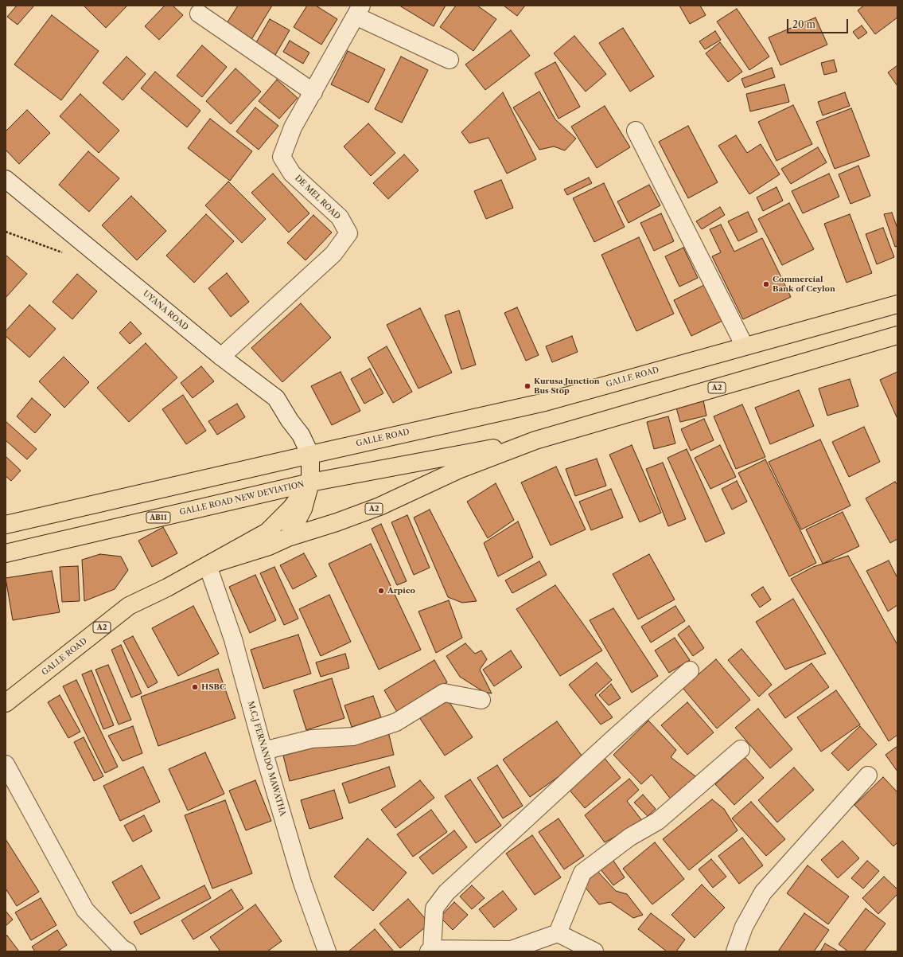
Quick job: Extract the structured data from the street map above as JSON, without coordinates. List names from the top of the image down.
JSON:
{
  "streets": {
    "main road": [
      "GALLE ROAD",
      "A2",
      "GALLE ROAD NEW DEVIATION",
      "AB11"
    ],
    "street": ["DE MEL ROAD", "UYANA ROAD", "M.C.J FERNANDO MAWATHA"]
  },
  "crossings": [
    ["DE MEL ROAD", "UYANA ROAD"],
    ["UYANA ROAD", "GALLE ROAD"],
    ["GALLE ROAD", "GALLE ROAD NEW DEVIATION"],
    ["GALLE ROAD", "M.C.J FERNANDO MAWATHA"]
  ],
  "places": [
    "Commercial Bank of Ceylon",
    "Kurusa Junction Bus Stop",
    "Arpico",
    "HSBC"
  ],
  "scale_bar": "20 m"
}
